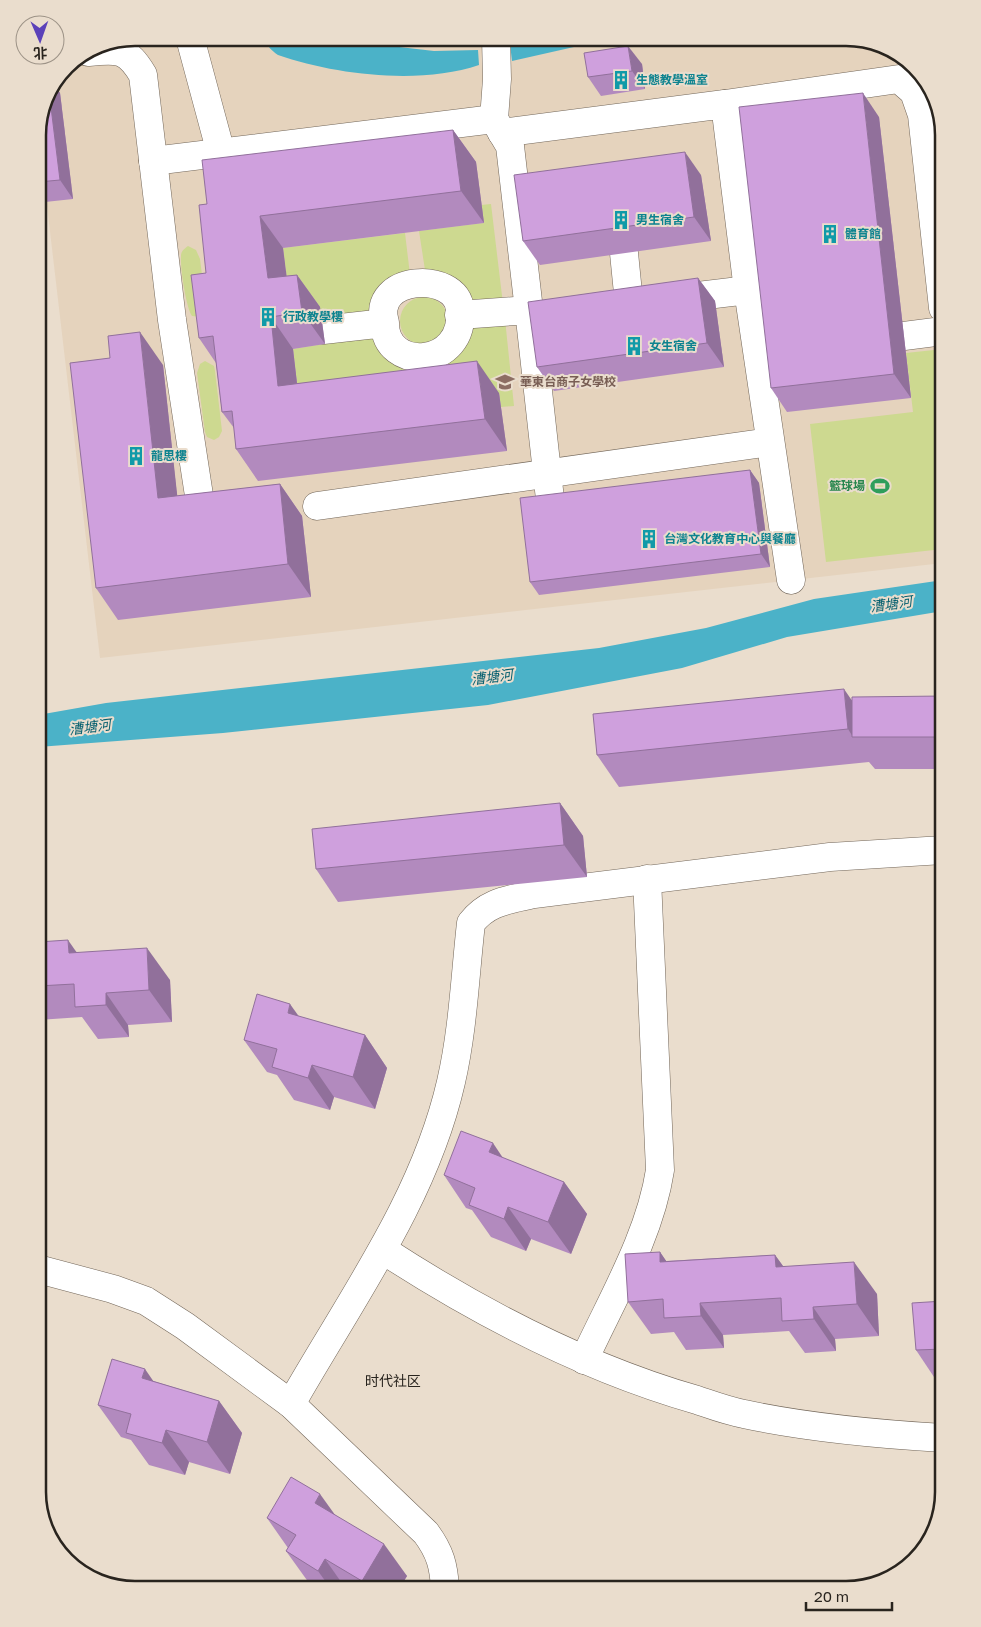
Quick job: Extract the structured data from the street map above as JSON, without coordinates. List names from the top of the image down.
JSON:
{
  "districts": ["时代社区"],
  "water": ["漕塘河"],
  "places": {
    "building": [
      "生態教學溫室",
      "男生宿舍",
      "體育館",
      "行政教學樓",
      "女生宿舍",
      "龍思樓",
      "台灣文化教育中心與餐廳"
    ],
    "school or university": ["華東台商子女學校"],
    "sports": ["籃球場"]
  },
  "scale_bar": "20 m",
  "north": "bottom"
}
